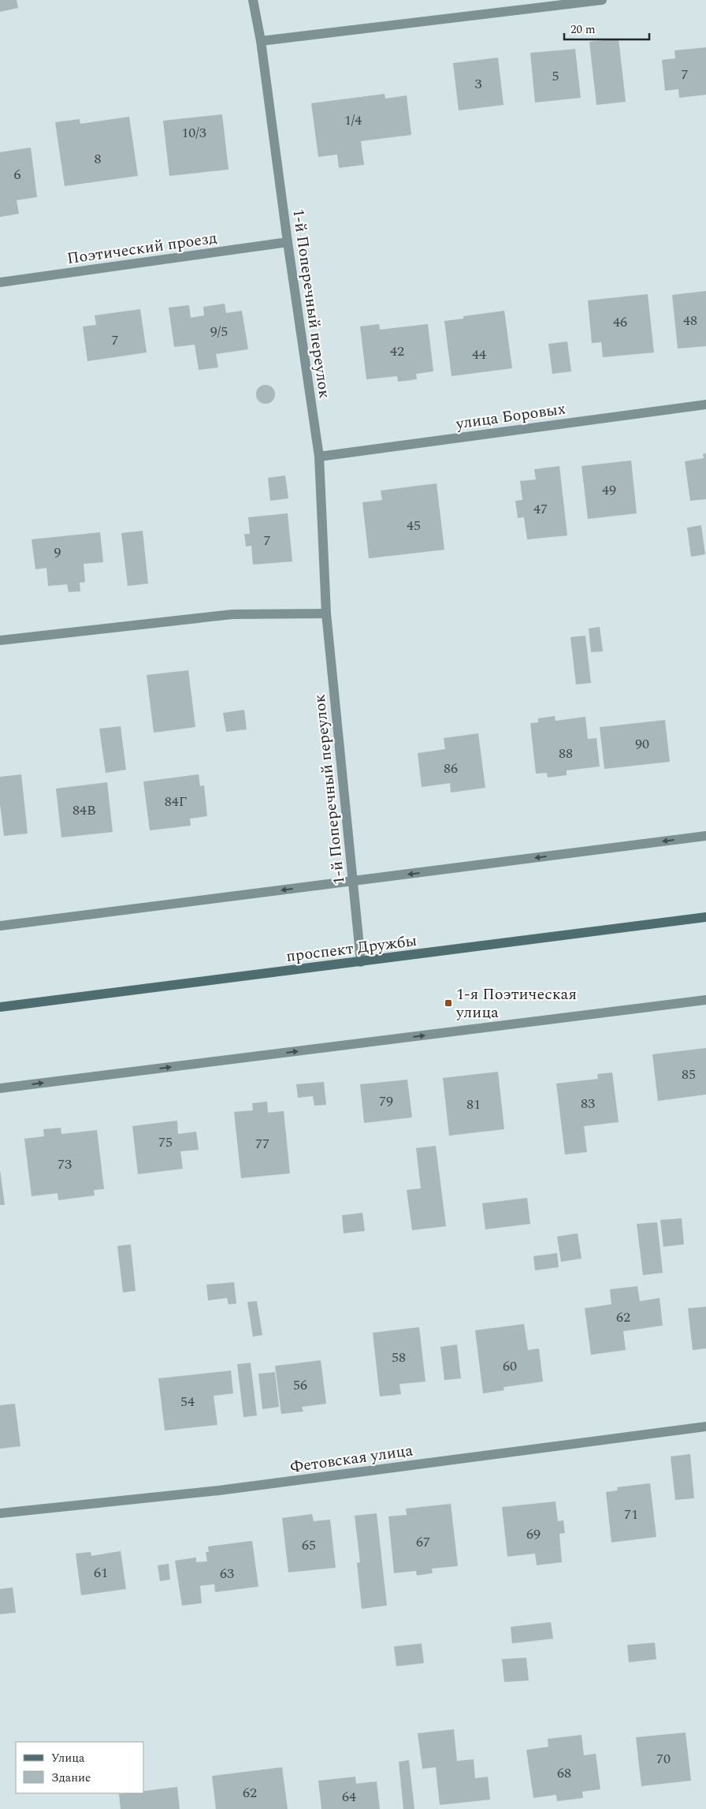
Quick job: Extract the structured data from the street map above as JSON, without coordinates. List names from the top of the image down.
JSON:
{
  "streets": {
    "main road": ["проспект Дружбы"],
    "street": [
      "Поэтический проезд",
      "1-й Поперечный переулок",
      "улица Боровых",
      "Фетовская улица"
    ]
  },
  "crossings": [
    ["Поэтический проезд", "1-й Поперечный переулок"],
    ["1-й Поперечный переулок", "улица Боровых"],
    ["1-й Поперечный переулок", "проспект Дружбы"]
  ],
  "places": {
    "transit": ["1-я Поэтическая улица"]
  },
  "house_numbers": [
    "7",
    "5",
    "3",
    "1/4",
    "10/3",
    "8",
    "6",
    "48",
    "46",
    "9/5",
    "7",
    "42",
    "44",
    "49",
    "47",
    "45",
    "7",
    "9",
    "90",
    "88",
    "86",
    "84Г",
    "84В",
    "85",
    "79",
    "83",
    "81",
    "75",
    "77",
    "73",
    "62",
    "58",
    "60",
    "56",
    "54",
    "71",
    "69",
    "67",
    "65",
    "61",
    "63",
    "70",
    "68",
    "62",
    "64"
  ],
  "legend": ["Улица", "Здание"],
  "scale_bar": "20 m"
}
